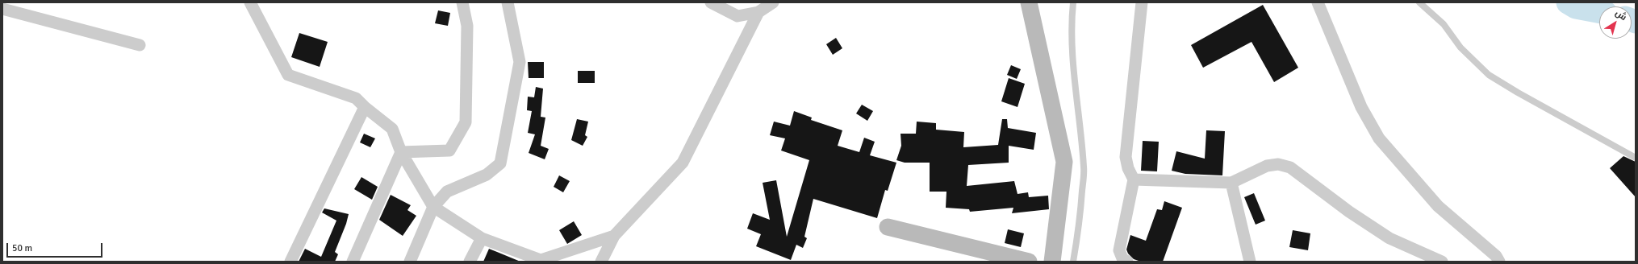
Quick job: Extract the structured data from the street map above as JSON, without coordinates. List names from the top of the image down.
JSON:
{
  "scale_bar": "50 m",
  "north": "top right"
}
